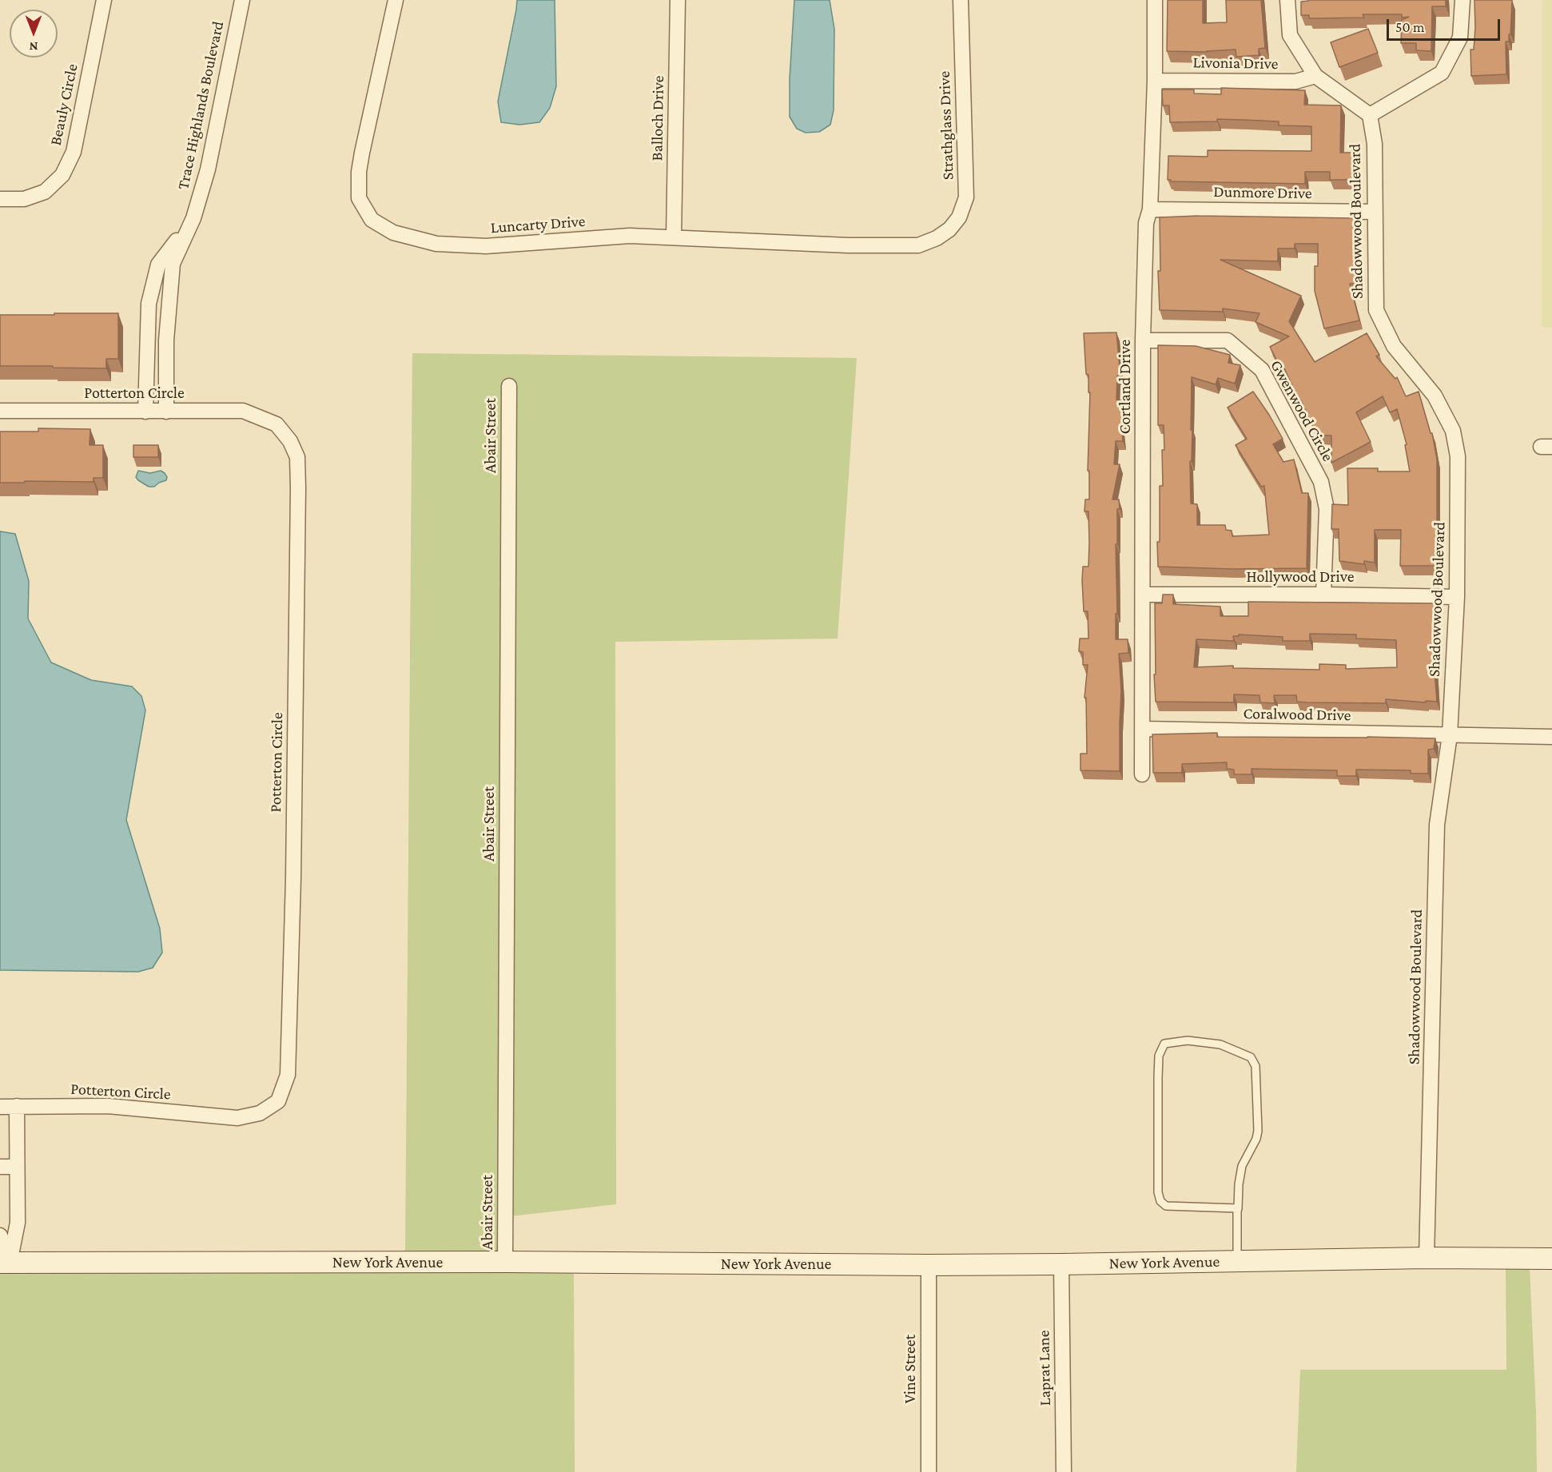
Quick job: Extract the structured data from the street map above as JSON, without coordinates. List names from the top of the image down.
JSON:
{
  "streets": {
    "street": [
      "Livonia Drive",
      "Beauly Circle",
      "Trace Highlands Boulevard",
      "Balloch Drive",
      "Strathglass Drive",
      "Dunmore Drive",
      "Shadowwood Boulevard",
      "Luncarty Drive",
      "Cortland Drive",
      "Potterton Circle",
      "Gwenwood Circle",
      "Abair Street",
      "Hollywood Drive",
      "Coralwood Drive",
      "New York Avenue",
      "Laprat Lane",
      "Vine Street"
    ]
  },
  "crossings": [
    ["Livonia Drive", "Cortland Drive"],
    ["Trace Highlands Boulevard", "Potterton Circle"],
    ["Balloch Drive", "Luncarty Drive"],
    ["Strathglass Drive", "Luncarty Drive"],
    ["Dunmore Drive", "Shadowwood Boulevard"],
    ["Dunmore Drive", "Cortland Drive"],
    ["Shadowwood Boulevard", "Hollywood Drive"],
    ["Shadowwood Boulevard", "Coralwood Drive"],
    ["Shadowwood Boulevard", "New York Avenue"],
    ["Cortland Drive", "Gwenwood Circle"],
    ["Cortland Drive", "Hollywood Drive"],
    ["Cortland Drive", "Coralwood Drive"],
    ["Gwenwood Circle", "Hollywood Drive"],
    ["Abair Street", "New York Avenue"],
    ["New York Avenue", "Laprat Lane"],
    ["New York Avenue", "Vine Street"]
  ],
  "scale_bar": "50 m",
  "north": "bottom"
}
